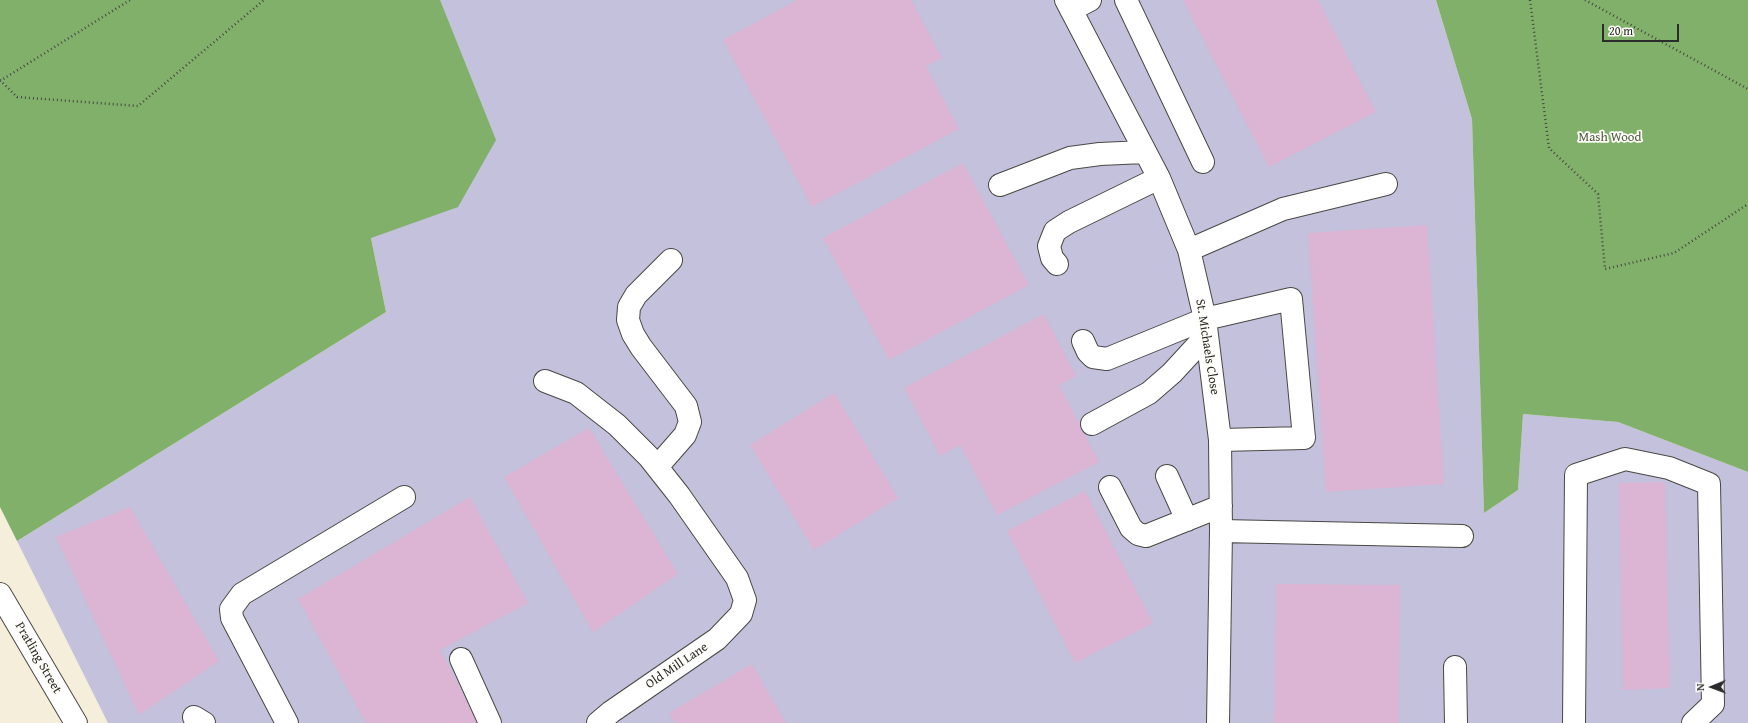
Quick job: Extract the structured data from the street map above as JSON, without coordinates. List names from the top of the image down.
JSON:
{
  "streets": {
    "street": ["St. Michaels Close", "Pratling Street", "Old Mill Lane"]
  },
  "parks": ["Mash Wood"],
  "scale_bar": "20 m",
  "north": "left"
}
